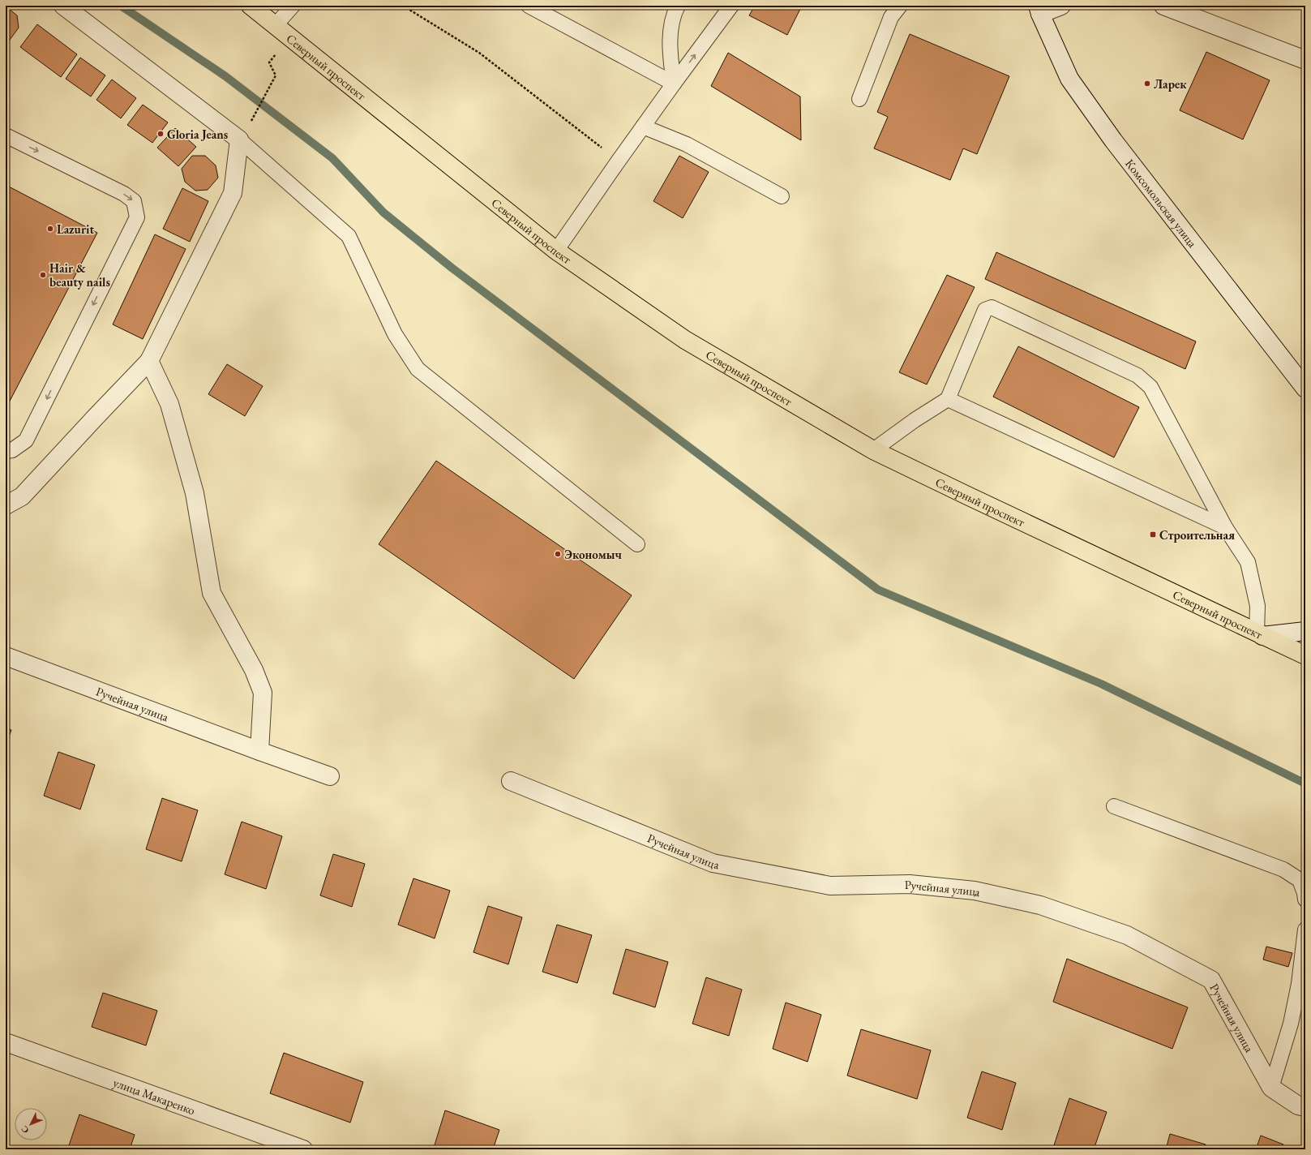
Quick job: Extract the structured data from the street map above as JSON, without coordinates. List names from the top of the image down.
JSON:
{
  "streets": {
    "main road": ["Северный проспект"],
    "street": ["Комсомольская улица", "Ручейная улица", "улица Макаренко"]
  },
  "places": {
    "other": [
      "Ларек",
      "Gloria Jeans",
      "Lazurit",
      "Hair & beauty nails",
      "Экономыч"
    ],
    "transit": ["Строительная"]
  },
  "north": "bottom left"
}
